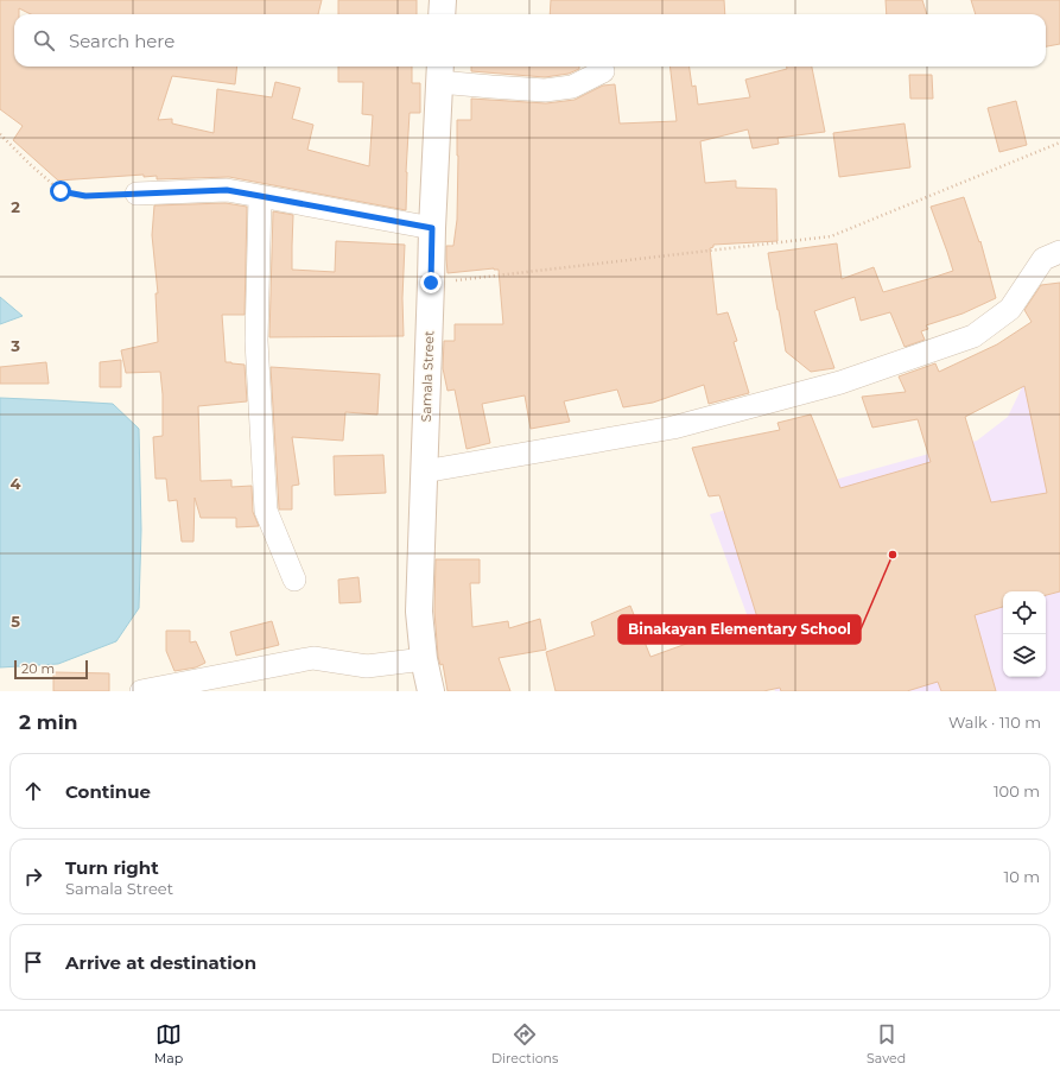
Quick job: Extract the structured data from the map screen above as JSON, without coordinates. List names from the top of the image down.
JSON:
{
  "streets": {
    "street": ["Samala Street"]
  },
  "places": ["Binakayan Elementary School"],
  "scale_bar": "20 m",
  "page": {
    "search": "Search here",
    "scale": "20 m",
    "heading": ["2 min", "Walk · 110 m"],
    "list": [
      ["Continue", "100 m"],
      ["Turn right", "Samala Street", "10 m"],
      "Arrive at destination"
    ],
    "nav": ["Map", "Directions", "Saved"]
  },
  "grid": {
    "rows": [
      "2",
      "3",
      "4",
      "5"
    ]
  }
}
